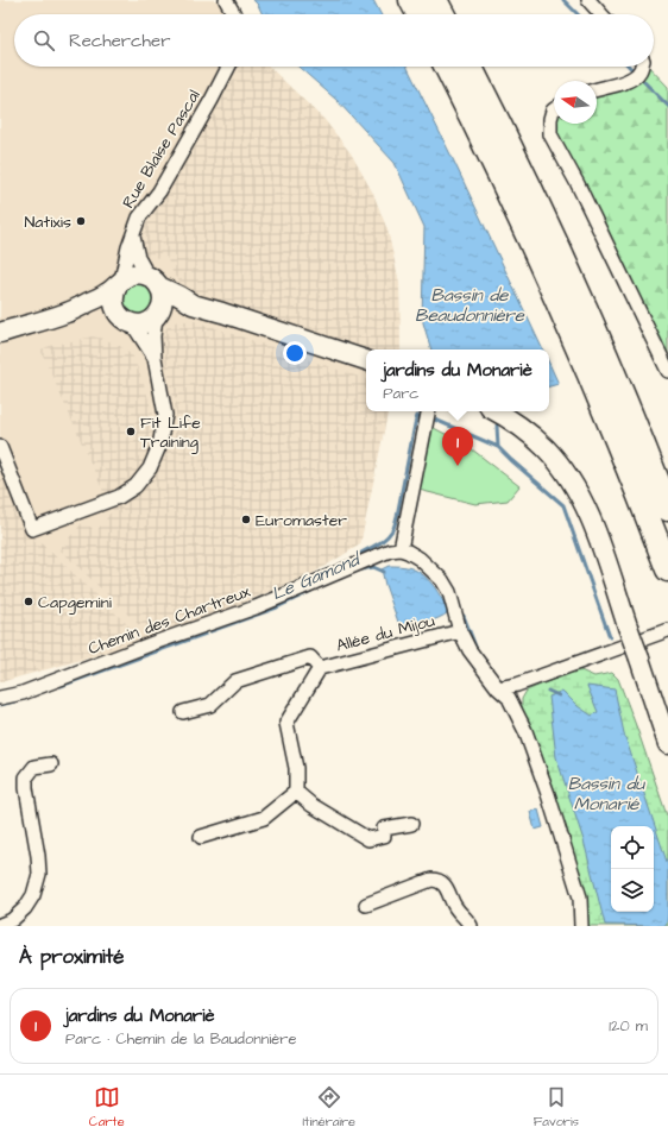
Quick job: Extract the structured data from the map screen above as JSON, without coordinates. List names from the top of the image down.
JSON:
{
  "streets": {
    "street": ["Rue Blaise Pascal", "Chemin des Chartreux", "Allée du Mijou"]
  },
  "water": ["Bassin de Beaudonnière", "Le Gamond", "Bassin du Monarié"],
  "places": [
    "Natixis",
    "Fit Life Training",
    "Euromaster",
    "Capgemini"
  ],
  "north": "left",
  "page": {
    "search": "Rechercher",
    "popup": ["jardins du Monariè", "Parc"],
    "pins": "1",
    "heading": "À proximité",
    "list": [
      {
        "mark": "1",
        "name": "jardins du Monariè",
        "note": "Parc · Chemin de la Baudonnière",
        "value": "120 m"
      }
    ],
    "nav": ["Carte", "Itinéraire", "Favoris"]
  }
}
